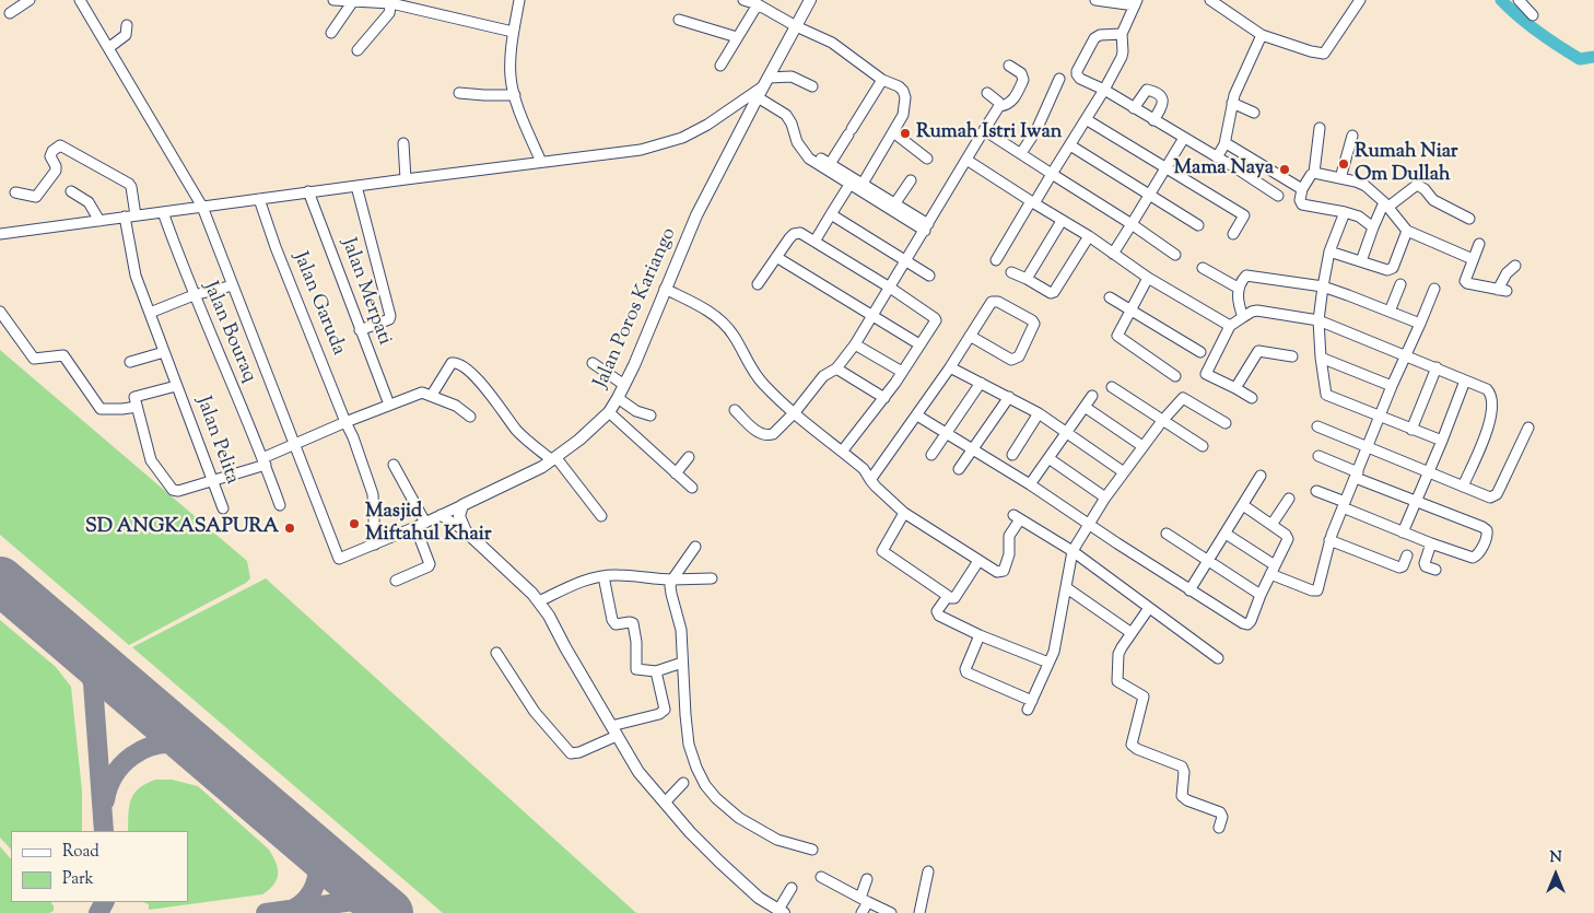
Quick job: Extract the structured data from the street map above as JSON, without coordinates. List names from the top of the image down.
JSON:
{
  "streets": {
    "main road": ["Jalan Poros Kariango"],
    "street": [
      "Jalan Merpati",
      "Jalan Garuda",
      "Jalan Bouraq",
      "Jalan Pelita"
    ]
  },
  "places": [
    "Rumah Istri Iwan",
    "Rumah Niar Om Dullah",
    "Mama Naya",
    "Masjid Miftahul Khair",
    "SD ANGKASAPURA"
  ],
  "legend": ["Road", "Park"],
  "north": "top"
}
